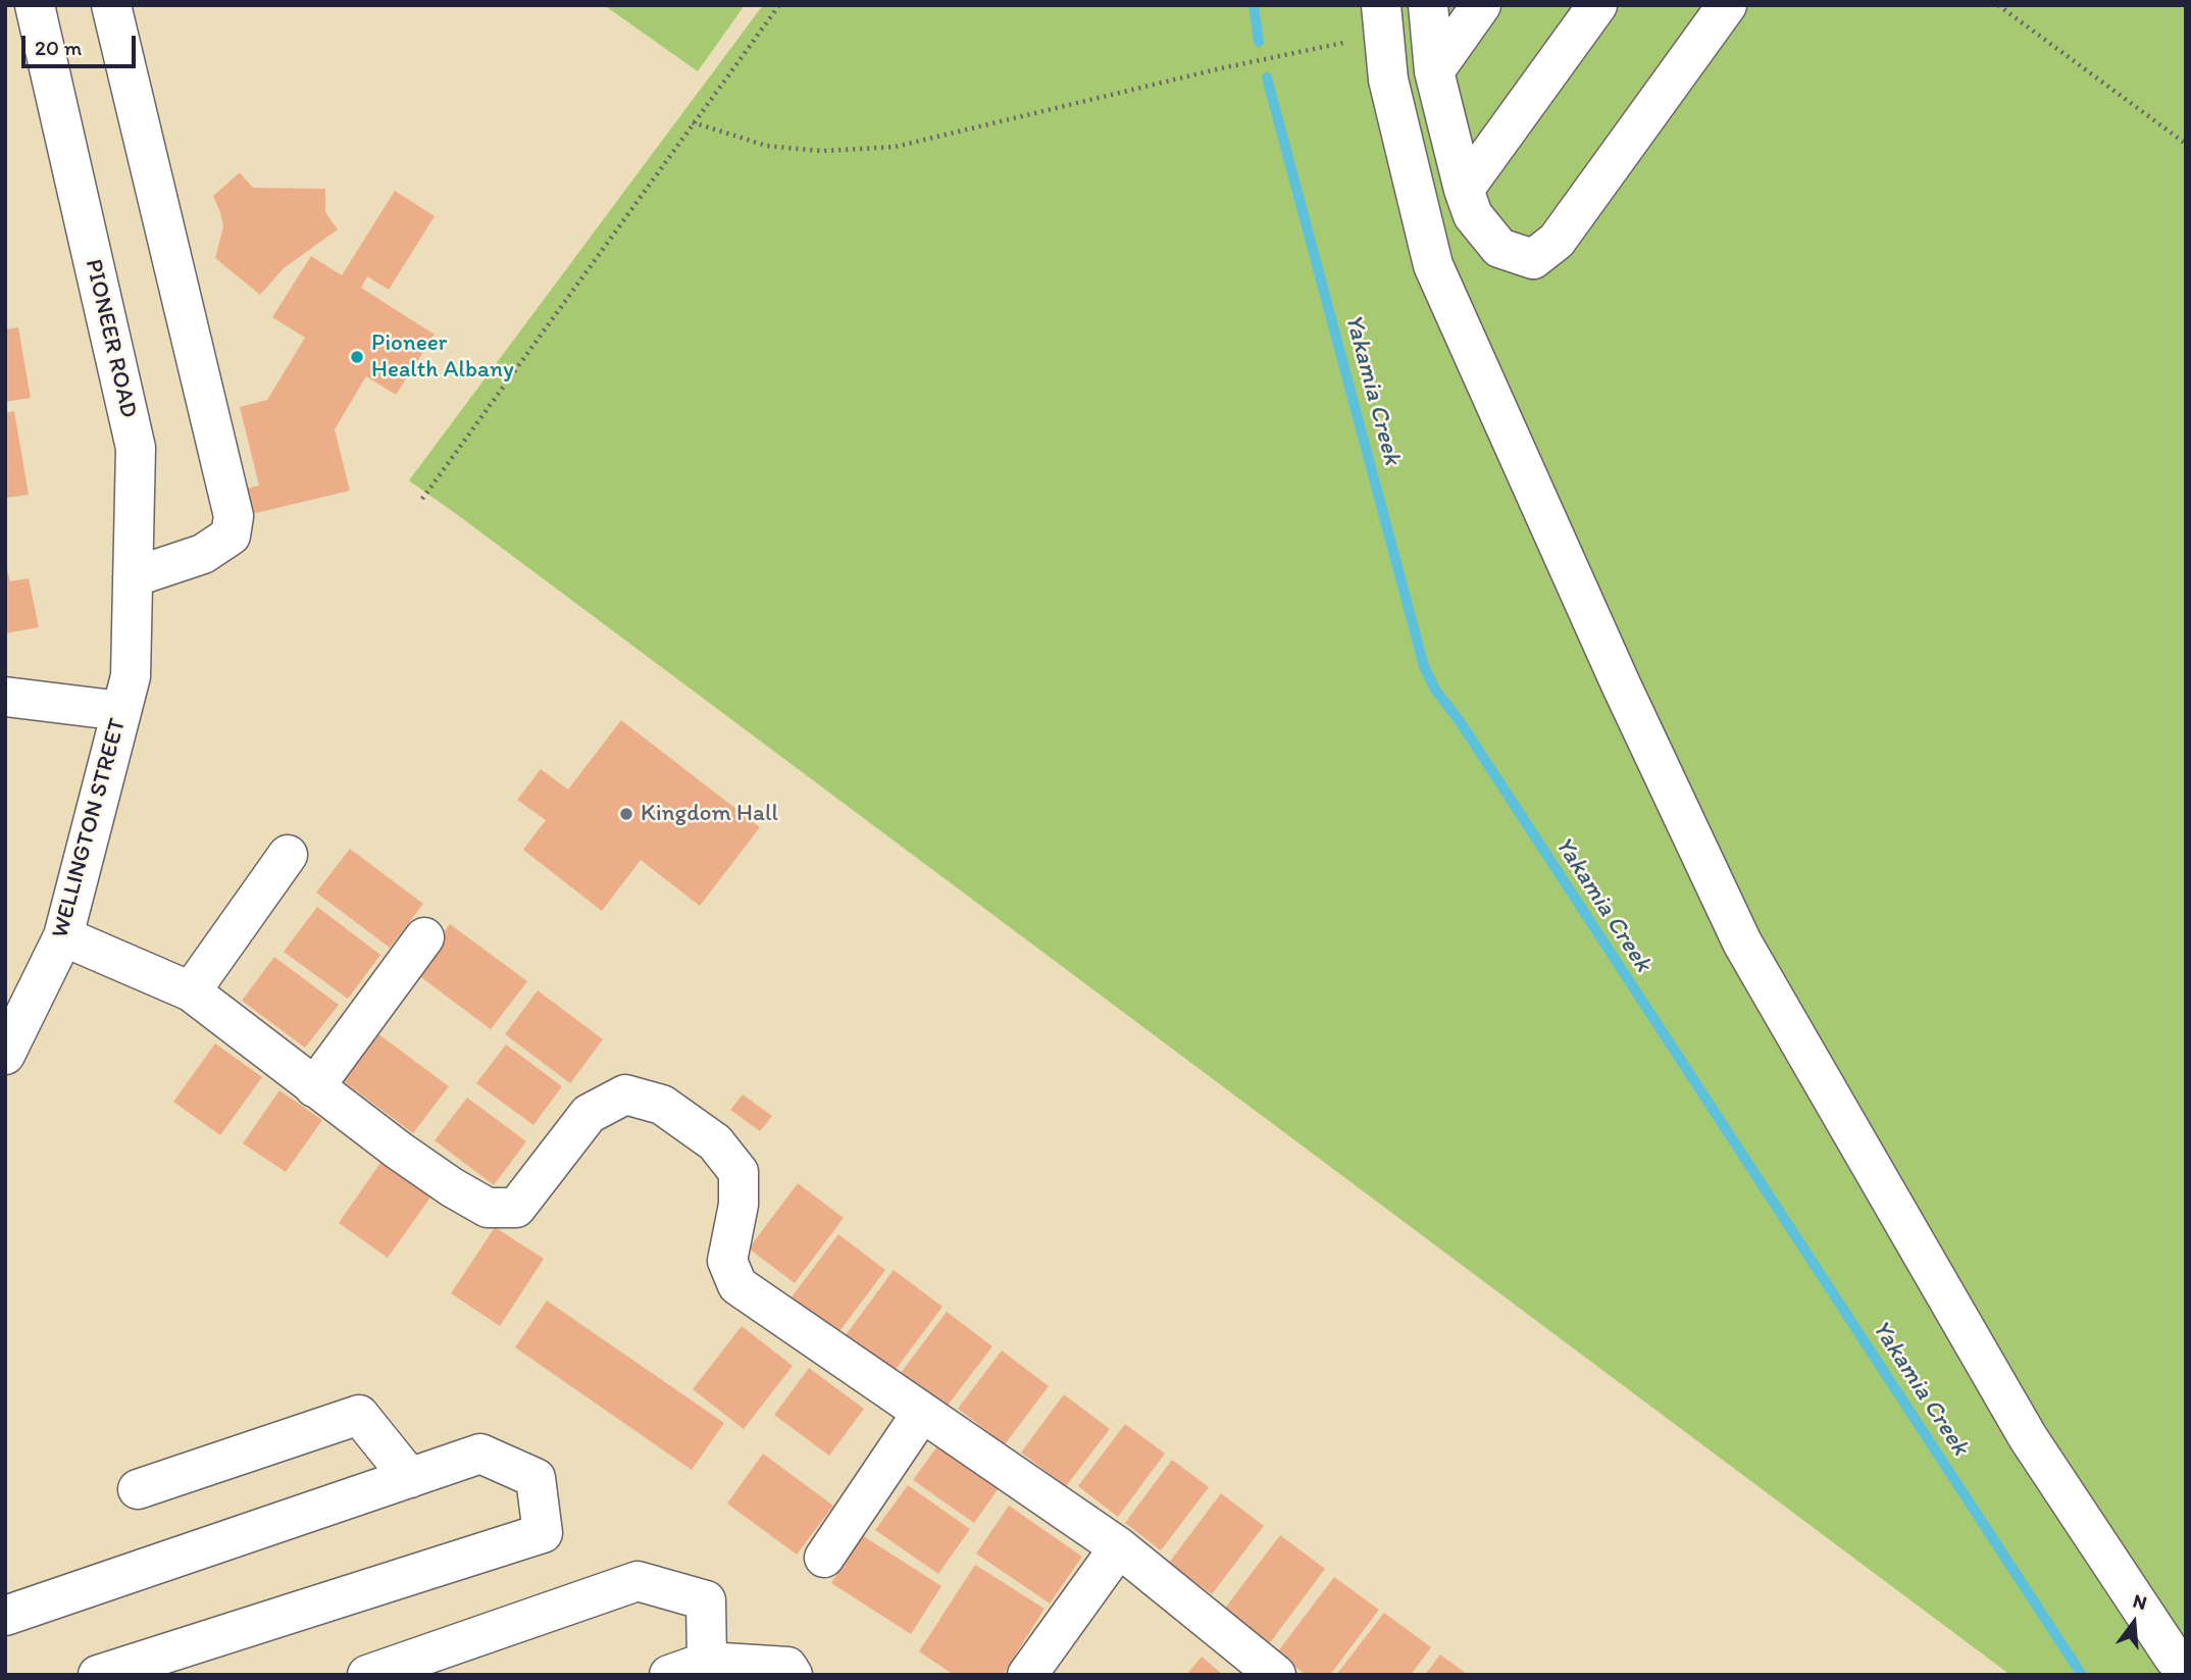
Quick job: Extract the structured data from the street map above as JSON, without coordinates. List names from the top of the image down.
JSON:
{
  "streets": {
    "street": ["PIONEER ROAD", "WELLINGTON STREET"]
  },
  "crossings": [
    ["PIONEER ROAD", "WELLINGTON STREET"]
  ],
  "water": ["Yakamia Creek"],
  "places": ["Pioneer Health Albany", "Kingdom Hall"],
  "scale_bar": "20 m",
  "north": "top"
}
